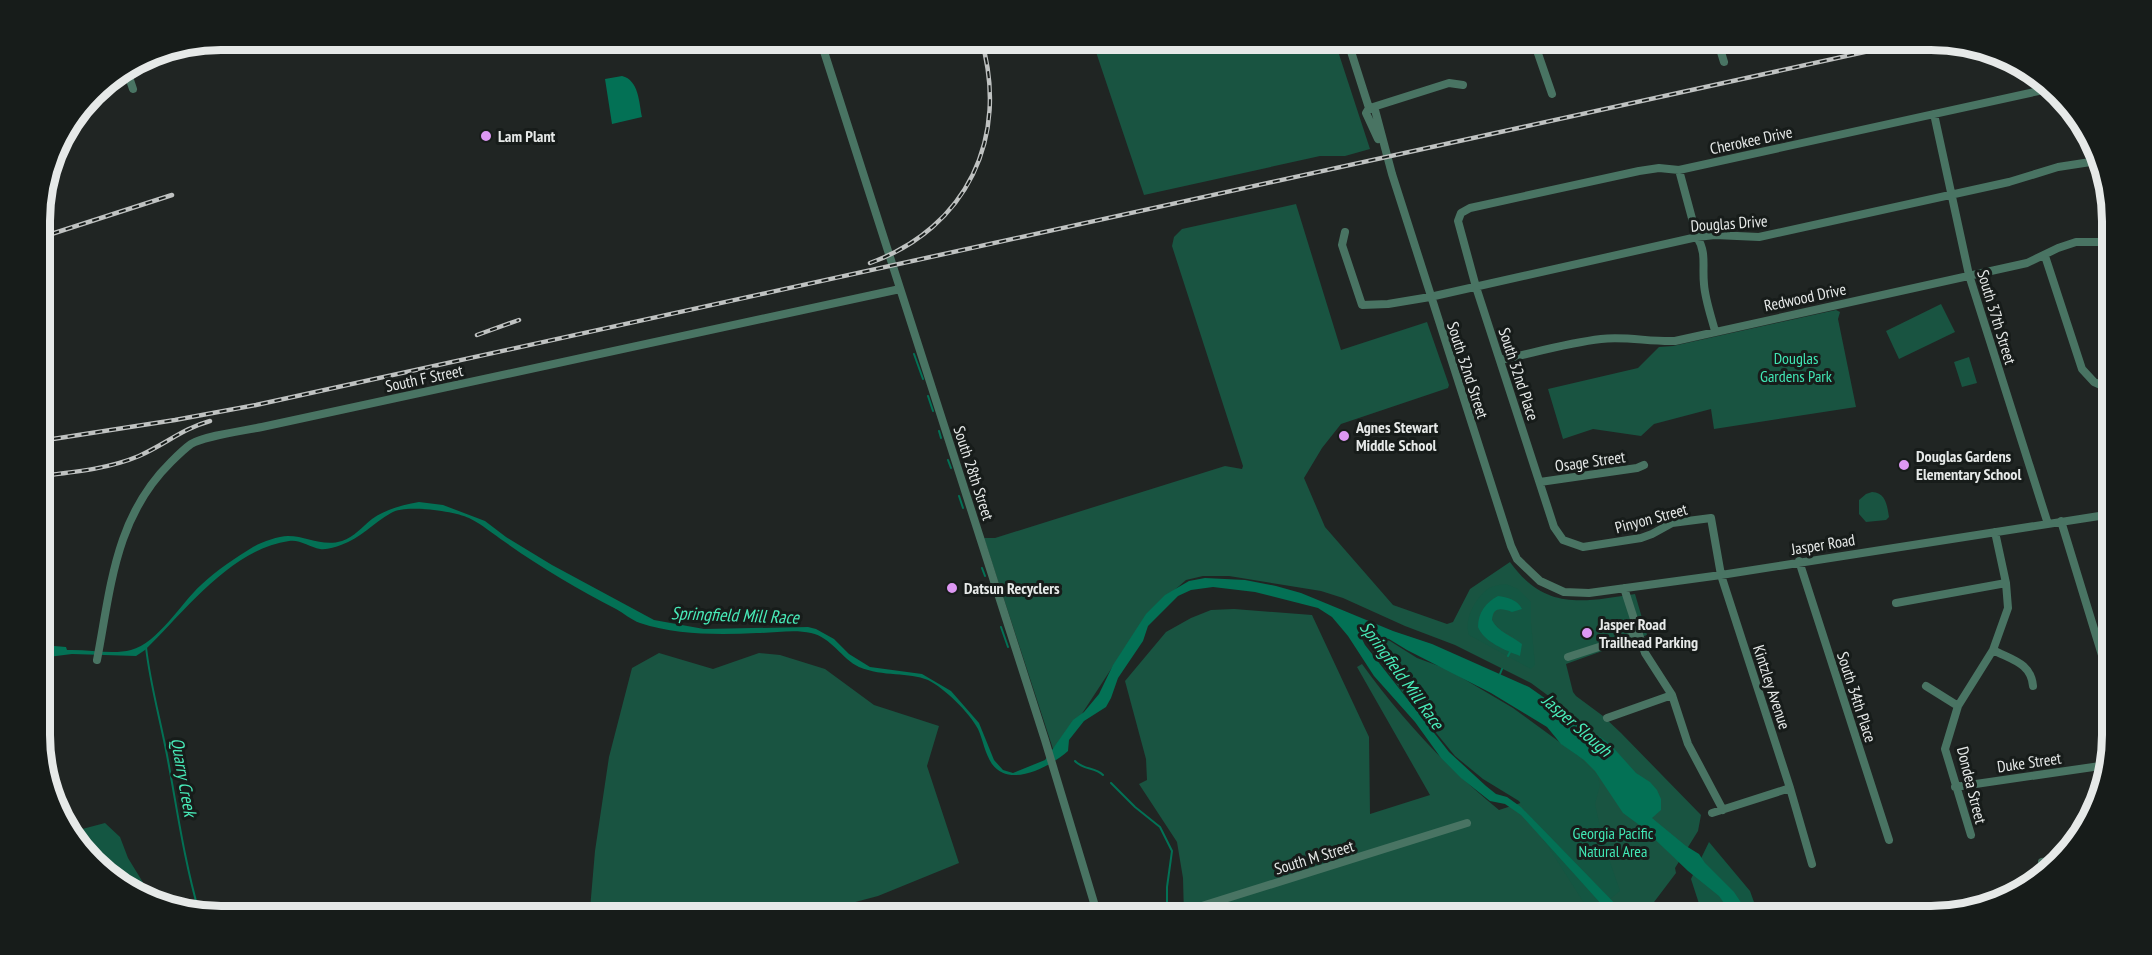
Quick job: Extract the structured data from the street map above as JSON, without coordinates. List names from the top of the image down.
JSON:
{
  "streets": {
    "street": [
      "Cherokee Drive",
      "Douglas Drive",
      "Redwood Drive",
      "South 37th Street",
      "South 32nd Street",
      "South 32nd Place",
      "South F Street",
      "Osage Street",
      "South 28th Street",
      "Pinyon Street",
      "Jasper Road",
      "Kintzley Avenue",
      "South 34th Place",
      "Duke Street",
      "Dondea Street",
      "South M Street"
    ]
  },
  "crossings": [
    ["Cherokee Drive", "South 37th Street"],
    ["Cherokee Drive", "South 32nd Place"],
    ["Douglas Drive", "South 37th Street"],
    ["Douglas Drive", "South 32nd Street"],
    ["Douglas Drive", "South 32nd Place"],
    ["Redwood Drive", "South 37th Street"],
    ["Redwood Drive", "South 32nd Place"],
    ["South 37th Street", "Jasper Road"],
    ["South 32nd Street", "Jasper Road"],
    ["South 32nd Place", "Osage Street"],
    ["South 32nd Place", "Pinyon Street"],
    ["South F Street", "South 28th Street"],
    ["Pinyon Street", "Kintzley Avenue"],
    ["Jasper Road", "Kintzley Avenue"],
    ["Jasper Road", "South 34th Place"],
    ["Jasper Road", "Dondea Street"],
    ["Duke Street", "Dondea Street"]
  ],
  "water": ["Springfield Mill Race", "Jasper Slough", "Quarry Creek"],
  "parks": ["Douglas Gardens Park", "Georgia Pacific Natural Area"],
  "places": [
    "Lam Plant",
    "Agnes Stewart Middle School",
    "Douglas Gardens Elementary School",
    "Datsun Recyclers",
    "Jasper Road Trailhead Parking"
  ]
}
